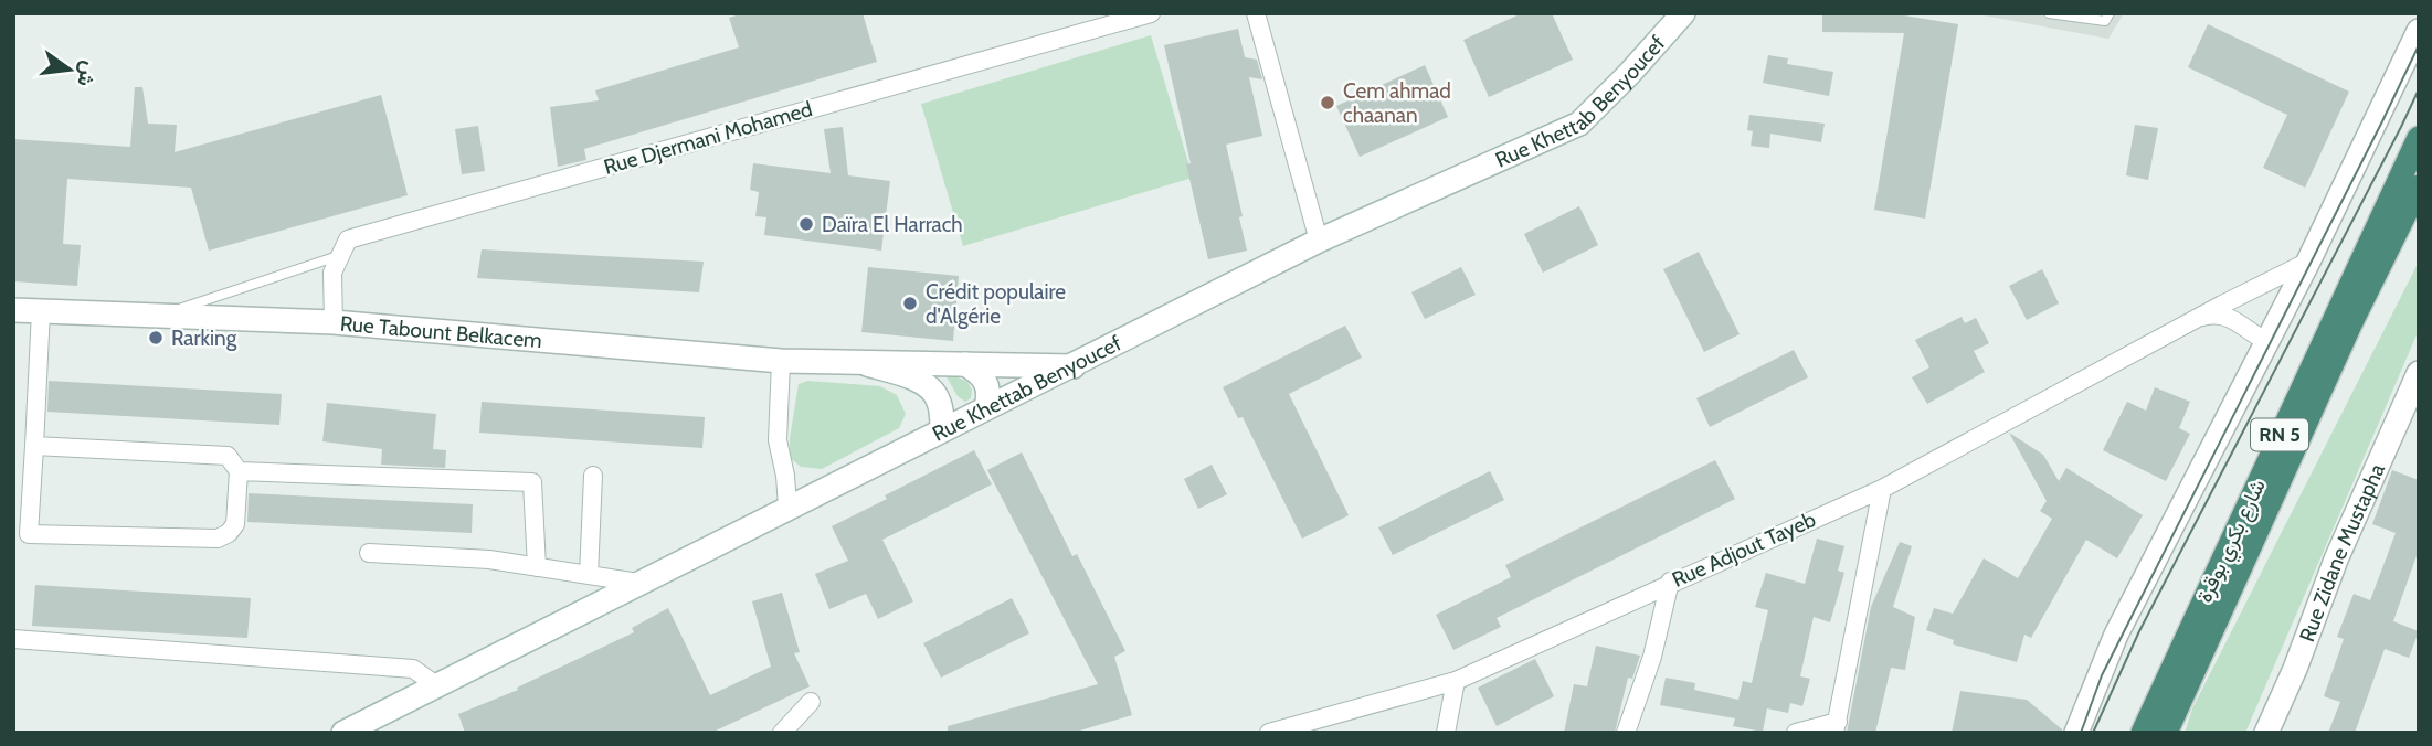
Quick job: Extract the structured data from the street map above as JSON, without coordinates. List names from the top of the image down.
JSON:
{
  "streets": {
    "highway": ["RN 5", "شارع بكري بوقرة"],
    "street": [
      "Rue Khettab Benyoucef",
      "Rue Djermani Mohamed",
      "Rue Tabount Belkacem",
      "Rue Adjout Tayeb",
      "Rue Zidane Mustapha"
    ]
  },
  "places": [
    "Cem ahmad chaanan",
    "Daïra El Harrach",
    "Crédit populaire d'Algérie",
    "Rarking"
  ],
  "north": "right"
}
